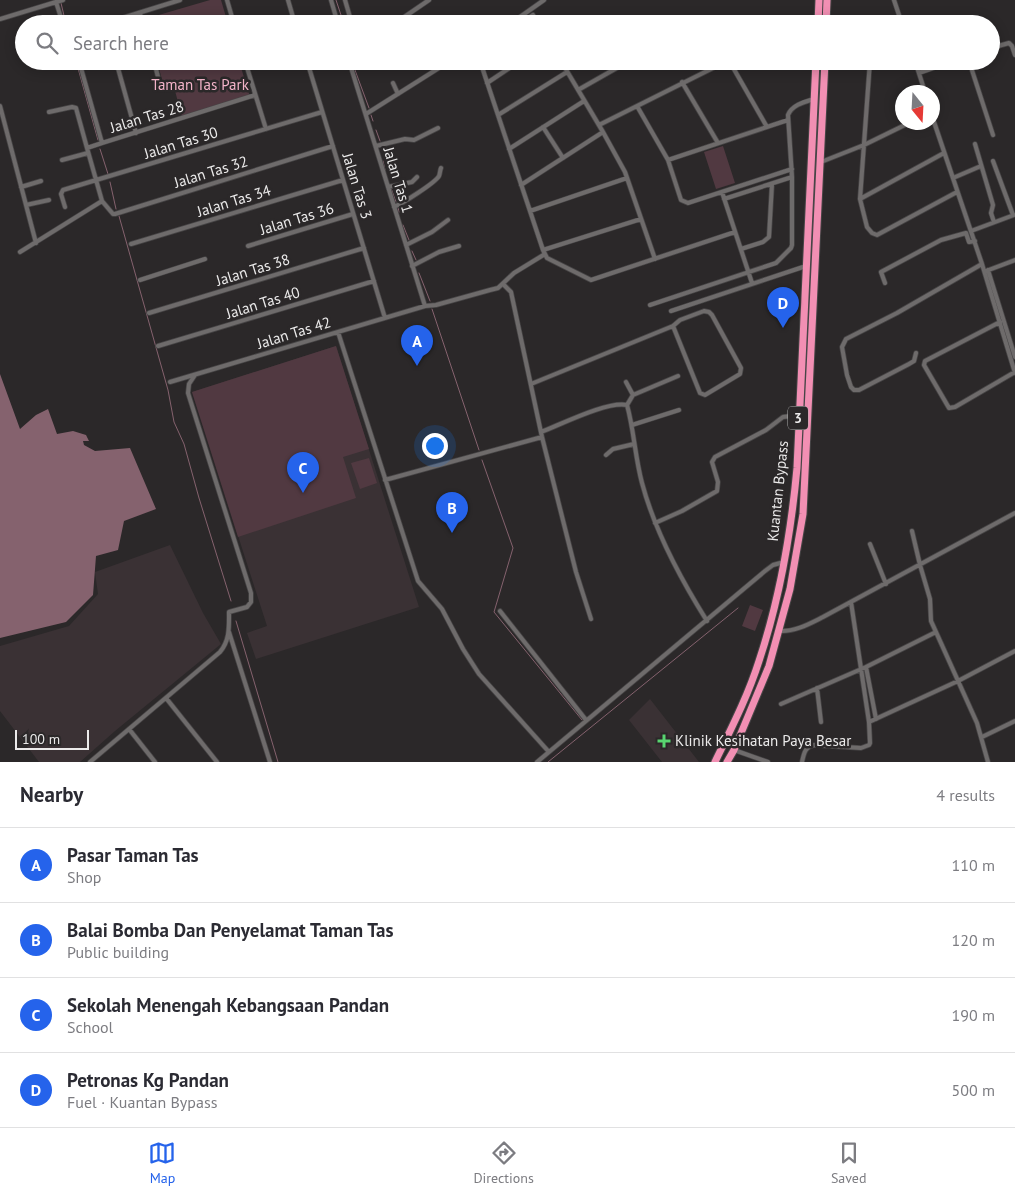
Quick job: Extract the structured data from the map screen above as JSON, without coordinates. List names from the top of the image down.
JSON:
{
  "streets": {
    "highway": ["3", "Kuantan Bypass"],
    "street": [
      "Jalan Tas 28",
      "Jalan Tas 30",
      "Jalan Tas 32",
      "Jalan Tas 1",
      "Jalan Tas 3",
      "Jalan Tas 34",
      "Jalan Tas 36",
      "Jalan Tas 38",
      "Jalan Tas 40",
      "Jalan Tas 42"
    ]
  },
  "crossings": [
    ["Jalan Tas 30", "Jalan Tas 3"],
    ["Jalan Tas 32", "Jalan Tas 3"],
    ["Jalan Tas 1", "Jalan Tas 42"],
    ["Jalan Tas 3", "Jalan Tas 34"],
    ["Jalan Tas 3", "Jalan Tas 36"],
    ["Jalan Tas 3", "Jalan Tas 38"],
    ["Jalan Tas 3", "Jalan Tas 40"],
    ["Jalan Tas 3", "Jalan Tas 42"]
  ],
  "parks": ["Taman Tas Park"],
  "places": {
    "health": ["Klinik Kesihatan Paya Besar"]
  },
  "scale_bar": "100 m",
  "north": "bottom",
  "page": {
    "search": "Search here",
    "pins": [
      "D",
      "A",
      "C",
      "B"
    ],
    "scale": "100 m",
    "heading": ["Nearby", "4 results"],
    "list": [
      {
        "mark": "A",
        "name": "Pasar Taman Tas",
        "note": "Shop",
        "value": "110 m"
      },
      {
        "mark": "B",
        "name": "Balai Bomba Dan Penyelamat Taman Tas",
        "note": "Public building",
        "value": "120 m"
      },
      {
        "mark": "C",
        "name": "Sekolah Menengah Kebangsaan Pandan",
        "note": "School",
        "value": "190 m"
      },
      {
        "mark": "D",
        "name": "Petronas Kg Pandan",
        "note": "Fuel · Kuantan Bypass",
        "value": "500 m"
      }
    ],
    "nav": ["Map", "Directions", "Saved"]
  }
}
